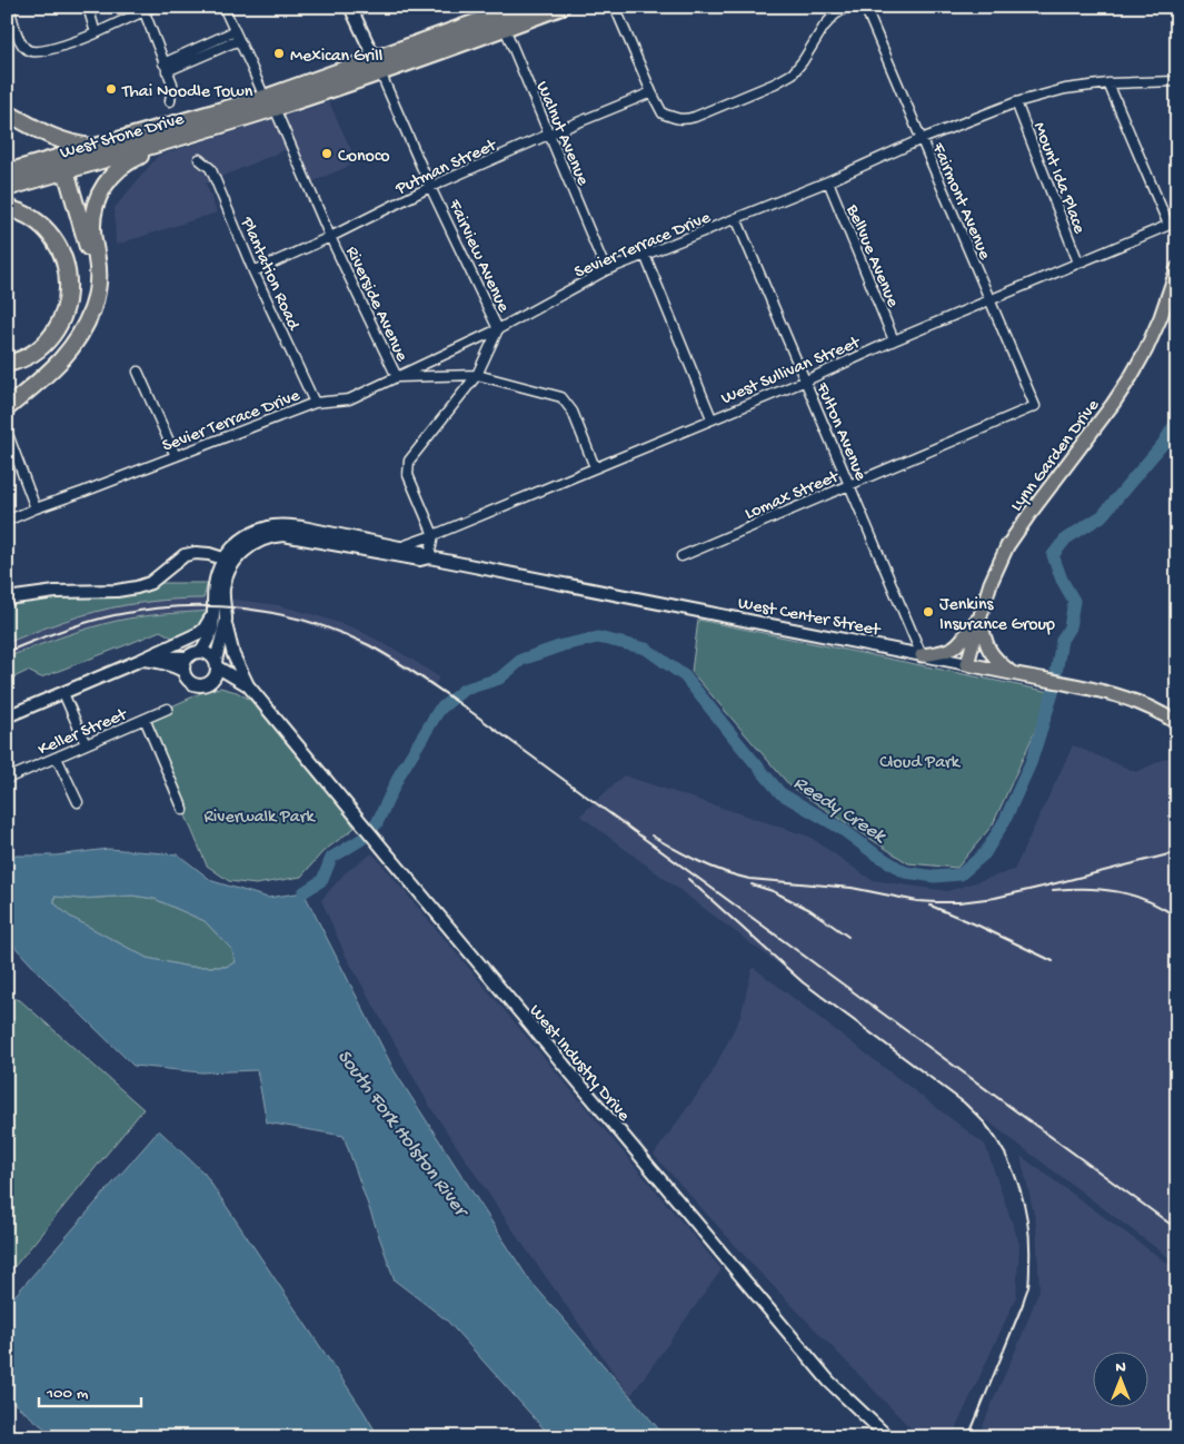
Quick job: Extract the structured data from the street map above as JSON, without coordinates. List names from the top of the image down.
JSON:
{
  "streets": {
    "highway": ["West Stone Drive"],
    "main road": [
      "Fairview Avenue",
      "Lynn Garden Drive",
      "West Center Street",
      "West Industry Drive"
    ],
    "street": [
      "Walnut Avenue",
      "Putman Street",
      "Mount Ida Place",
      "Fairmont Avenue",
      "Sevier Terrace Drive",
      "Bellvue Avenue",
      "Plantation Road",
      "Riverside Avenue",
      "West Sullivan Street",
      "Fulton Avenue",
      "Lomax Street",
      "Keller Street"
    ]
  },
  "crossings": [
    ["Walnut Avenue", "West Stone Drive"],
    ["Walnut Avenue", "Putman Street"],
    ["Walnut Avenue", "Sevier Terrace Drive"],
    ["West Stone Drive", "Fairview Avenue"],
    ["West Stone Drive", "Riverside Avenue"],
    ["Putman Street", "Fairview Avenue"],
    ["Putman Street", "Plantation Road"],
    ["Putman Street", "Riverside Avenue"],
    ["Mount Ida Place", "Sevier Terrace Drive"],
    ["Mount Ida Place", "West Sullivan Street"],
    ["Fairmont Avenue", "Sevier Terrace Drive"],
    ["Fairmont Avenue", "West Sullivan Street"],
    ["Fairmont Avenue", "Lomax Street"],
    ["Sevier Terrace Drive", "Fairview Avenue"],
    ["Sevier Terrace Drive", "Bellvue Avenue"],
    ["Sevier Terrace Drive", "Plantation Road"],
    ["Sevier Terrace Drive", "Riverside Avenue"],
    ["Sevier Terrace Drive", "Fulton Avenue"],
    ["Fairview Avenue", "Riverside Avenue"],
    ["Fairview Avenue", "West Sullivan Street"],
    ["Bellvue Avenue", "West Sullivan Street"],
    ["Riverside Avenue", "West Sullivan Street"],
    ["West Sullivan Street", "Fulton Avenue"],
    ["West Sullivan Street", "West Center Street"],
    ["Fulton Avenue", "Lomax Street"],
    ["Fulton Avenue", "West Center Street"],
    ["Lynn Garden Drive", "West Center Street"],
    ["West Center Street", "West Industry Drive"]
  ],
  "water": ["Reedy Creek", "South Fork Holston River"],
  "parks": ["Cloud Park", "Riverwalk Park"],
  "places": [
    "Mexican Grill",
    "Thai Noodle Town",
    "Conoco",
    "Jenkins Insurance Group"
  ],
  "scale_bar": "100 m",
  "north": "top"
}
